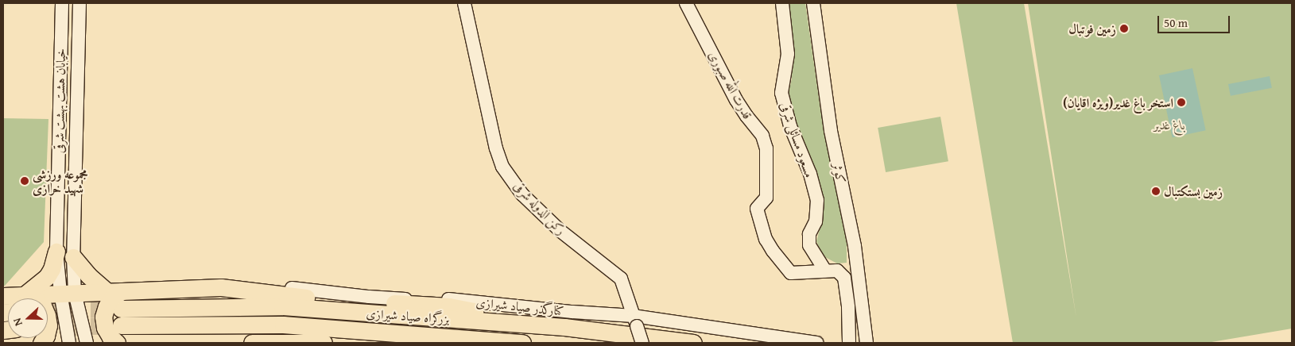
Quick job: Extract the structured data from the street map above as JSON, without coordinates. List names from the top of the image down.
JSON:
{
  "streets": {
    "highway": ["بزرگراه صیاد شیرازی"],
    "main road": [
      "قدرت الله صبوری",
      "خیابان هشت بهشت شرقی",
      "مسعود مسائلی شرقی",
      "کوثر",
      "رکن الدوله شرقی",
      "کنارگذر صیاد شیرازی"
    ]
  },
  "crossings": [
    ["قدرت الله صبوری", "مسعود مسائلی شرقی"],
    ["رکن الدوله شرقی", "کنارگذر صیاد شیرازی"]
  ],
  "parks": ["باغ غدیر"],
  "places": [
    "زمین فوتبال",
    "استخر باغ غدیر(ویژه اقایان)",
    "مجموعه ورزشی شهید خرازی",
    "زمین بستکتبال"
  ],
  "scale_bar": "50 m",
  "north": "left"
}
